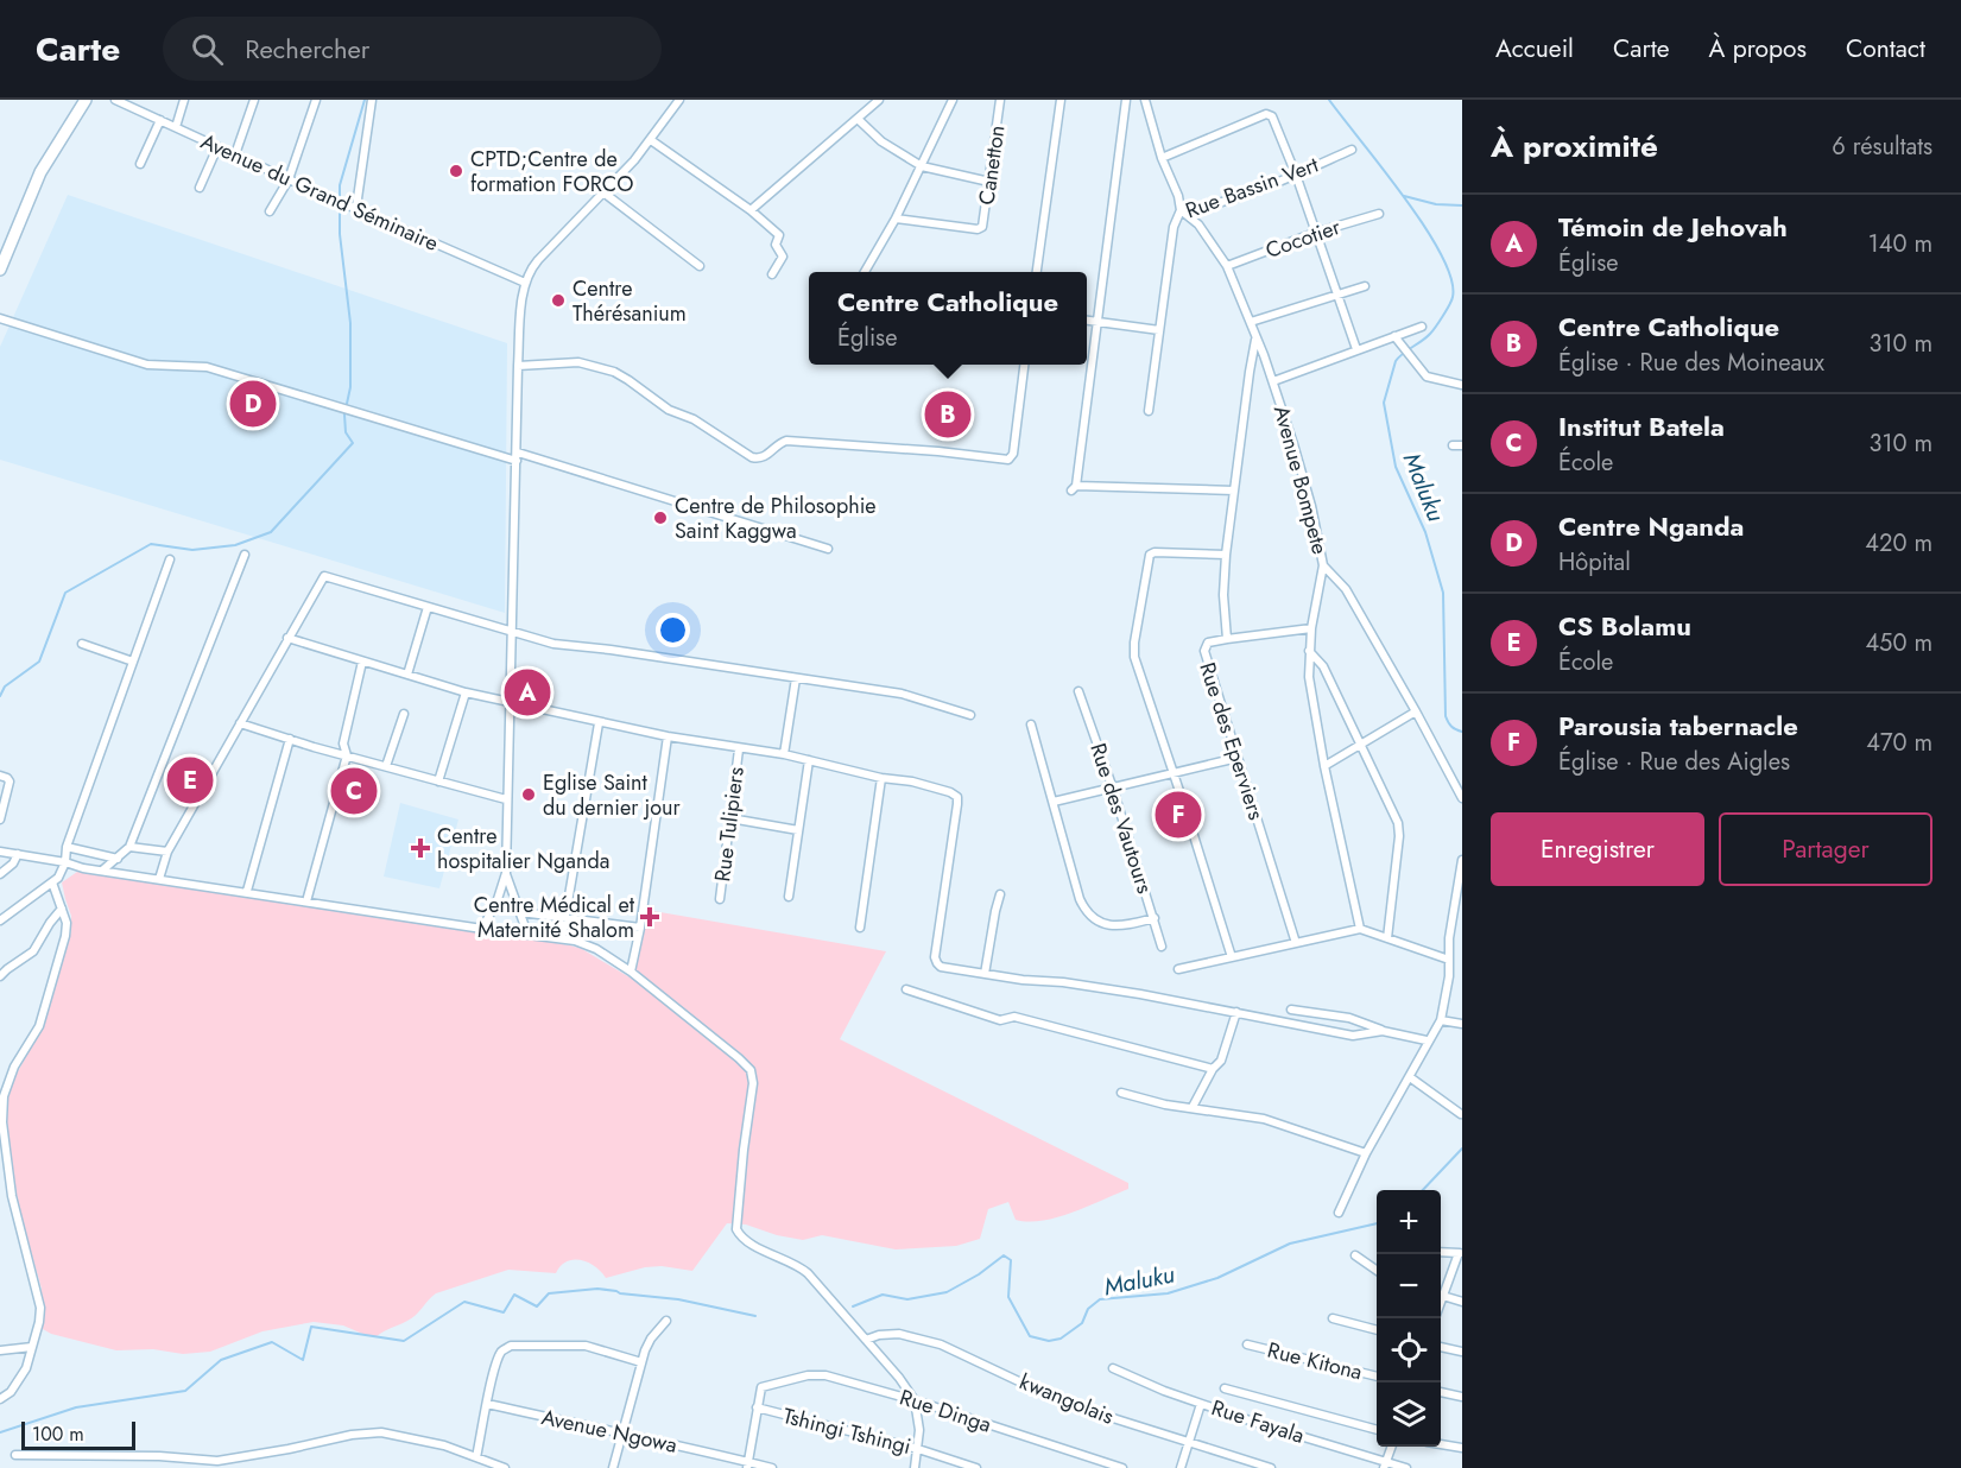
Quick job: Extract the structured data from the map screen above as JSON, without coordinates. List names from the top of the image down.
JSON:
{
  "streets": {
    "street": [
      "Canetton",
      "Rue Bassin Vert",
      "Avenue du Grand Séminaire",
      "Cocotier",
      "Avenue Bompete",
      "Rue des Eperviers",
      "Rue des Vautours",
      "Rue Tulipiers",
      "Rue Kitona",
      "kwangolais",
      "Rue Dinga",
      "Rue Fayala",
      "Avenue Ngowa",
      "Tshingi Tshingi"
    ]
  },
  "crossings": [
    ["Rue Bassin Vert", "Avenue Bompete"],
    ["Cocotier", "Avenue Bompete"],
    ["Avenue Bompete", "Rue des Eperviers"],
    ["Rue Dinga", "Tshingi Tshingi"]
  ],
  "water": ["Maluku"],
  "places": {
    "other": [
      "CPTD;Centre de formation FORCO",
      "Centre Thérésanium",
      "Centre de Philosophie Saint Kaggwa",
      "Eglise Saint du dernier jour"
    ],
    "health": ["Centre hospitalier Nganda", "Centre Médical et Maternité Shalom"]
  },
  "scale_bar": "100 m",
  "page": {
    "header": "Carte",
    "search": "Rechercher",
    "nav": [
      "Accueil",
      "Carte",
      "À propos",
      "Contact"
    ],
    "heading": ["À proximité", "6 résultats"],
    "list": [
      {
        "mark": "A",
        "name": "Témoin de Jehovah",
        "note": "Église",
        "value": "140 m"
      },
      {
        "mark": "B",
        "name": "Centre Catholique",
        "note": "Église · Rue des Moineaux",
        "value": "310 m"
      },
      {
        "mark": "C",
        "name": "Institut Batela",
        "note": "École",
        "value": "310 m"
      },
      {
        "mark": "D",
        "name": "Centre Nganda",
        "note": "Hôpital",
        "value": "420 m"
      },
      {
        "mark": "E",
        "name": "CS Bolamu",
        "note": "École",
        "value": "450 m"
      },
      {
        "mark": "F",
        "name": "Parousia tabernacle",
        "note": "Église · Rue des Aigles",
        "value": "470 m"
      }
    ],
    "popup": ["Centre Catholique", "Église"],
    "pins": [
      "D",
      "B",
      "A",
      "E",
      "C",
      "F"
    ],
    "buttons": ["Enregistrer", "Partager"],
    "map_buttons": ["+", "−"],
    "scale": "100 m"
  }
}
